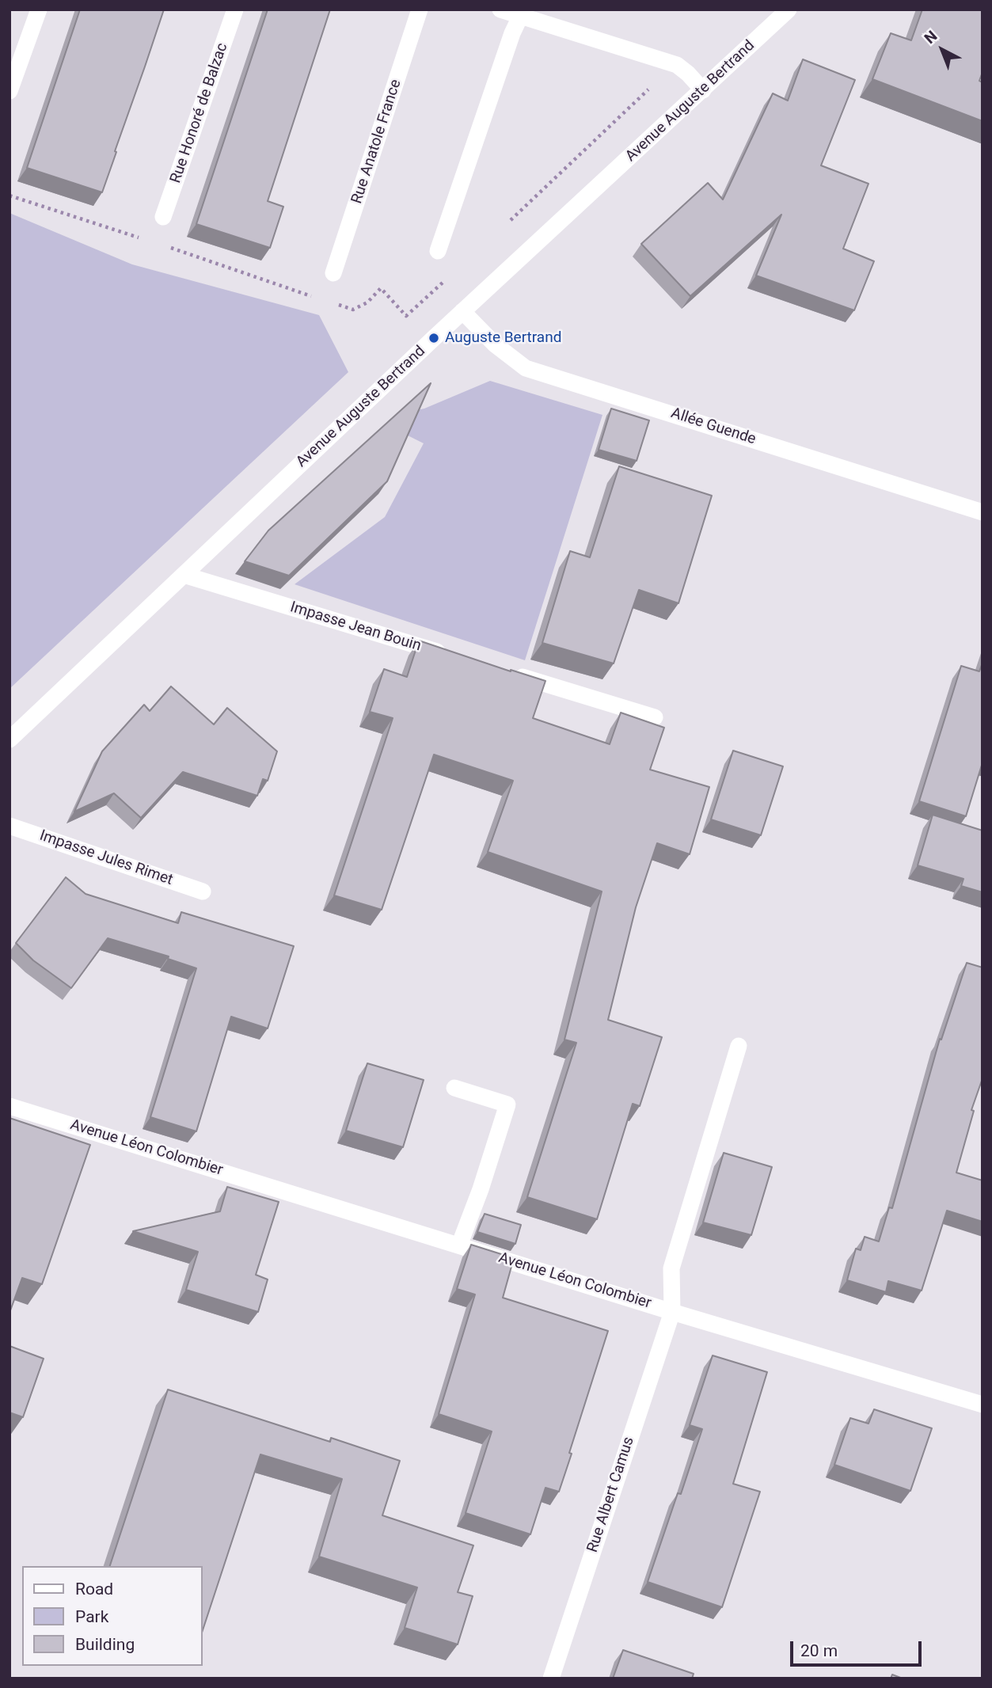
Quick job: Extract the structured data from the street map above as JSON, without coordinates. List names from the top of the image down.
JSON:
{
  "streets": {
    "street": [
      "Avenue Auguste Bertrand",
      "Rue Honoré de Balzac",
      "Rue Anatole France",
      "Allée Guende",
      "Impasse Jean Bouin",
      "Impasse Jules Rimet",
      "Avenue Léon Colombier",
      "Rue Albert Camus"
    ]
  },
  "crossings": [
    ["Avenue Auguste Bertrand", "Allée Guende"],
    ["Avenue Auguste Bertrand", "Impasse Jean Bouin"],
    ["Avenue Léon Colombier", "Rue Albert Camus"]
  ],
  "places": ["Auguste Bertrand"],
  "legend": ["Road", "Park", "Building"],
  "scale_bar": "20 m",
  "north": "top left"
}
